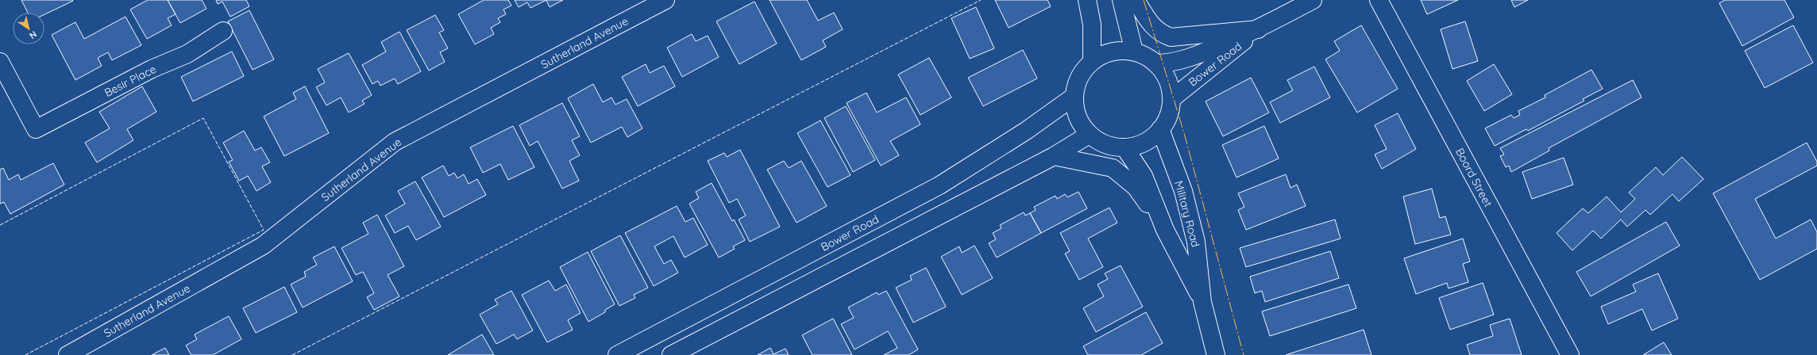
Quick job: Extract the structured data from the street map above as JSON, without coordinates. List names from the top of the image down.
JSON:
{
  "streets": {
    "main road": [
      "Sutherland Avenue",
      "Bower Road",
      "Besir Place",
      "Boord Street",
      "Military Road"
    ]
  },
  "crossings": [
    ["Bower Road", "Military Road"]
  ],
  "north": "bottom right"
}
